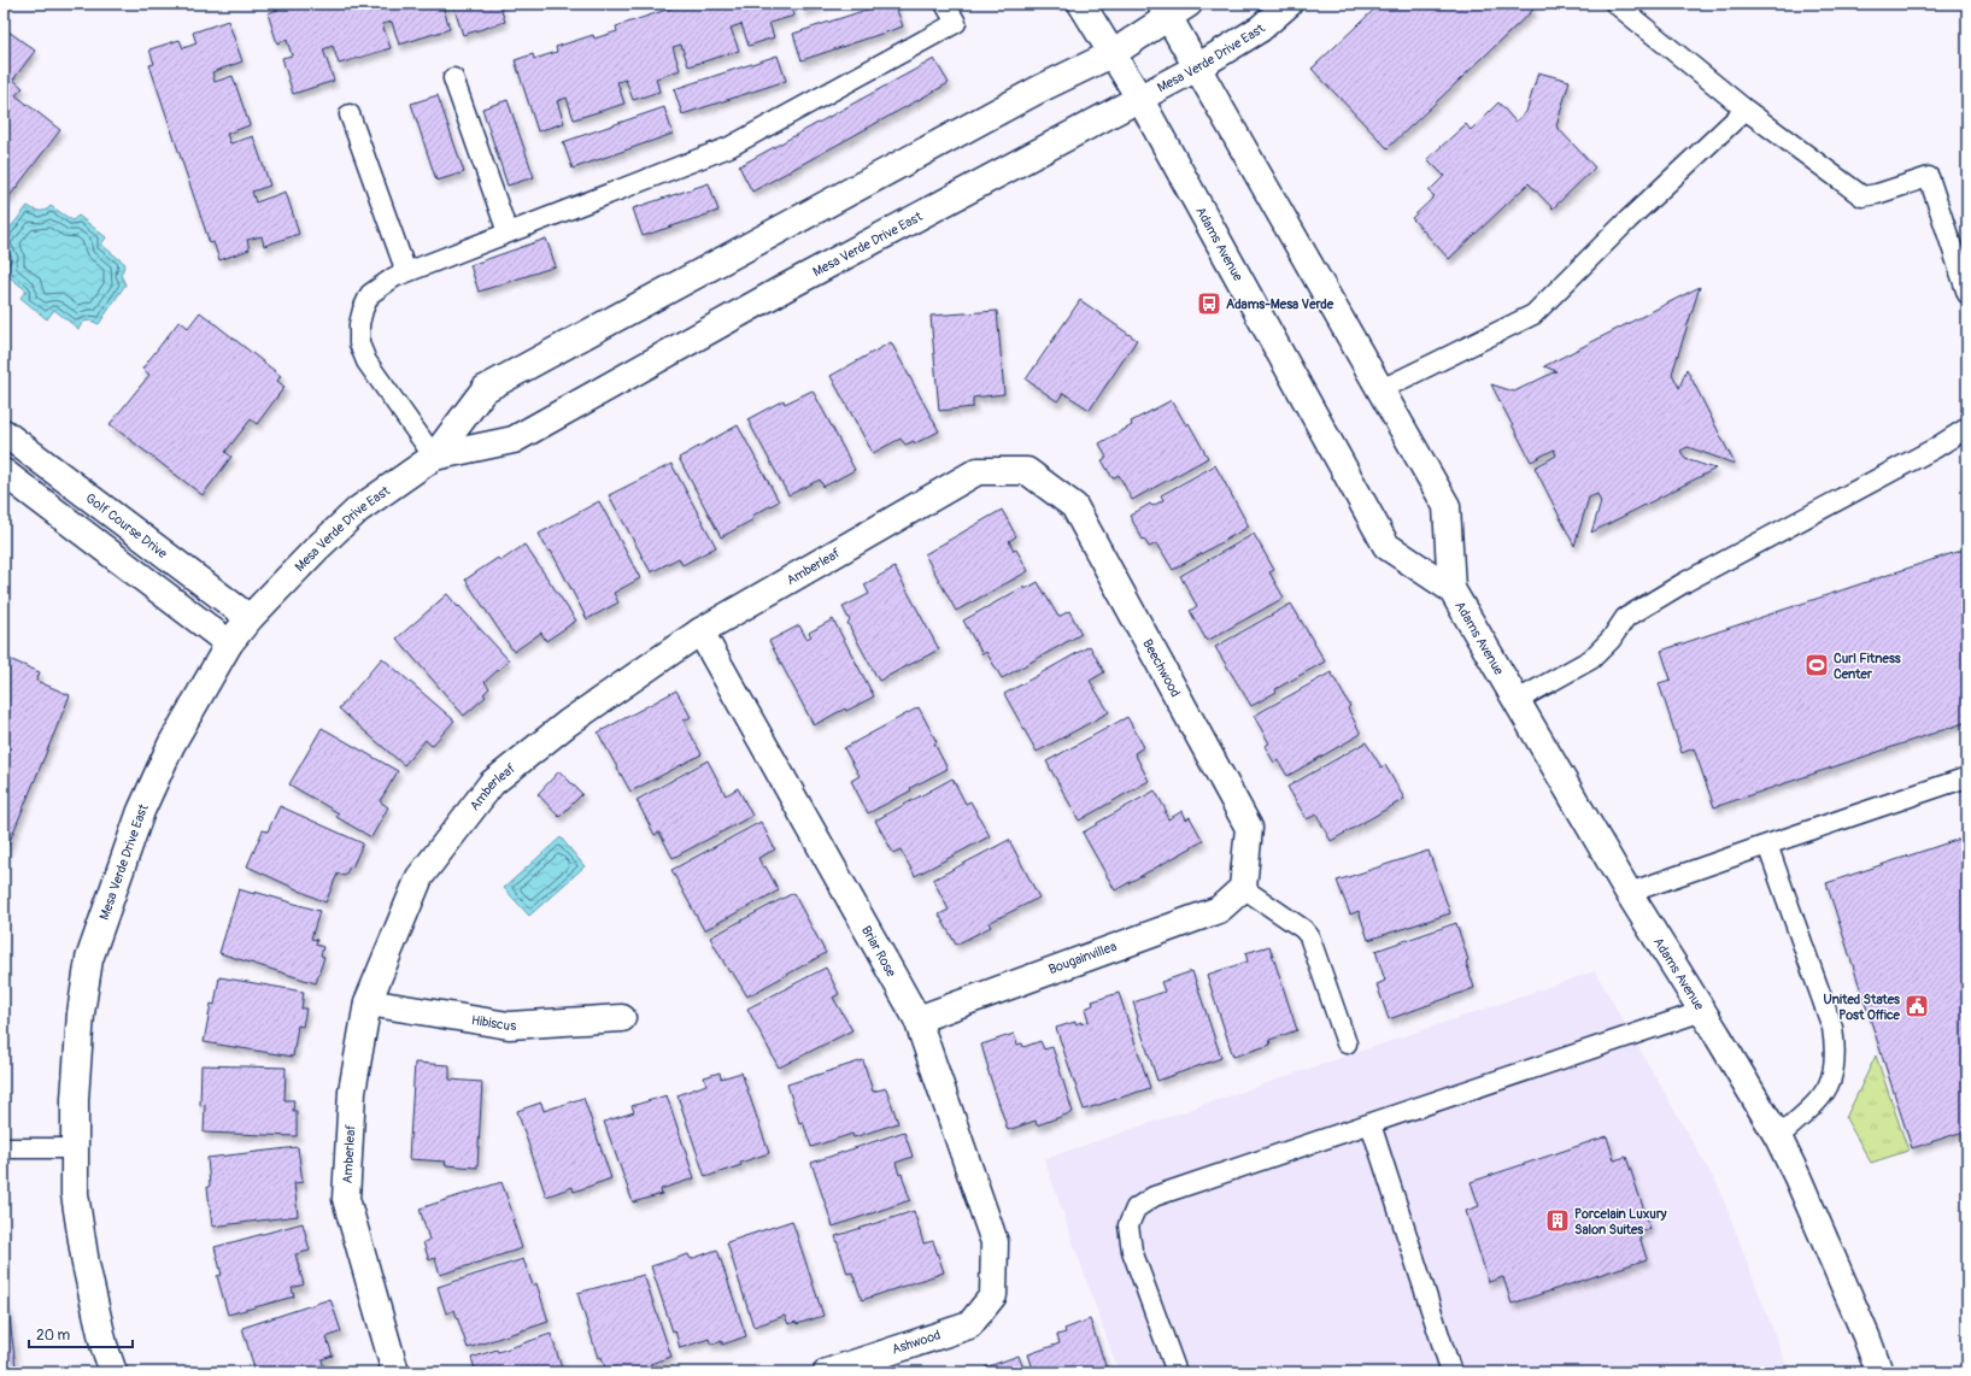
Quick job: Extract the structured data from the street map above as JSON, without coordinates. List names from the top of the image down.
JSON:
{
  "streets": {
    "street": [
      "Mesa Verde Drive East",
      "Adams Avenue",
      "Golf Course Drive",
      "Amberleaf",
      "Beechwood",
      "Briar Rose",
      "Bougainvillea",
      "Hibiscus",
      "Ashwood"
    ]
  },
  "crossings": [
    ["Mesa Verde Drive East", "Adams Avenue"],
    ["Mesa Verde Drive East", "Golf Course Drive"],
    ["Amberleaf", "Beechwood"],
    ["Amberleaf", "Briar Rose"],
    ["Amberleaf", "Hibiscus"],
    ["Beechwood", "Bougainvillea"],
    ["Briar Rose", "Bougainvillea"],
    ["Briar Rose", "Ashwood"]
  ],
  "places": {
    "bus stop": ["Adams-Mesa Verde"],
    "sports": ["Curl Fitness Center"],
    "public building": ["United States Post Office"],
    "building": ["Porcelain Luxury Salon Suites"]
  },
  "scale_bar": "20 m"
}
